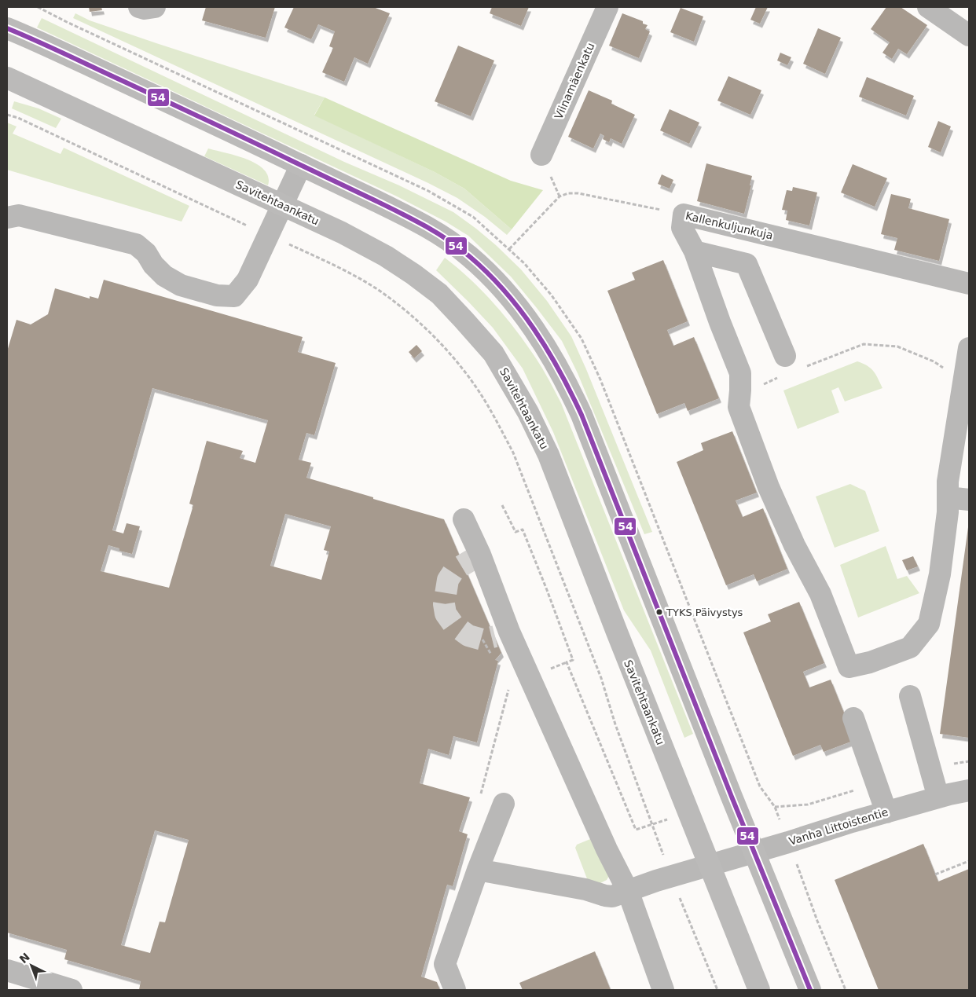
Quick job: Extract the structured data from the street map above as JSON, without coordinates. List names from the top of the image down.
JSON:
{
  "streets": {
    "main road": ["Savitehtaankatu"],
    "street": ["Viinamäenkatu", "Kallenkuljunkuja", "Vanha Littoistentie"]
  },
  "crossings": [
    ["Savitehtaankatu", "Vanha Littoistentie"]
  ],
  "places": ["TYKS Päivystys"],
  "lines": ["transit line 54"],
  "north": "top left"
}
